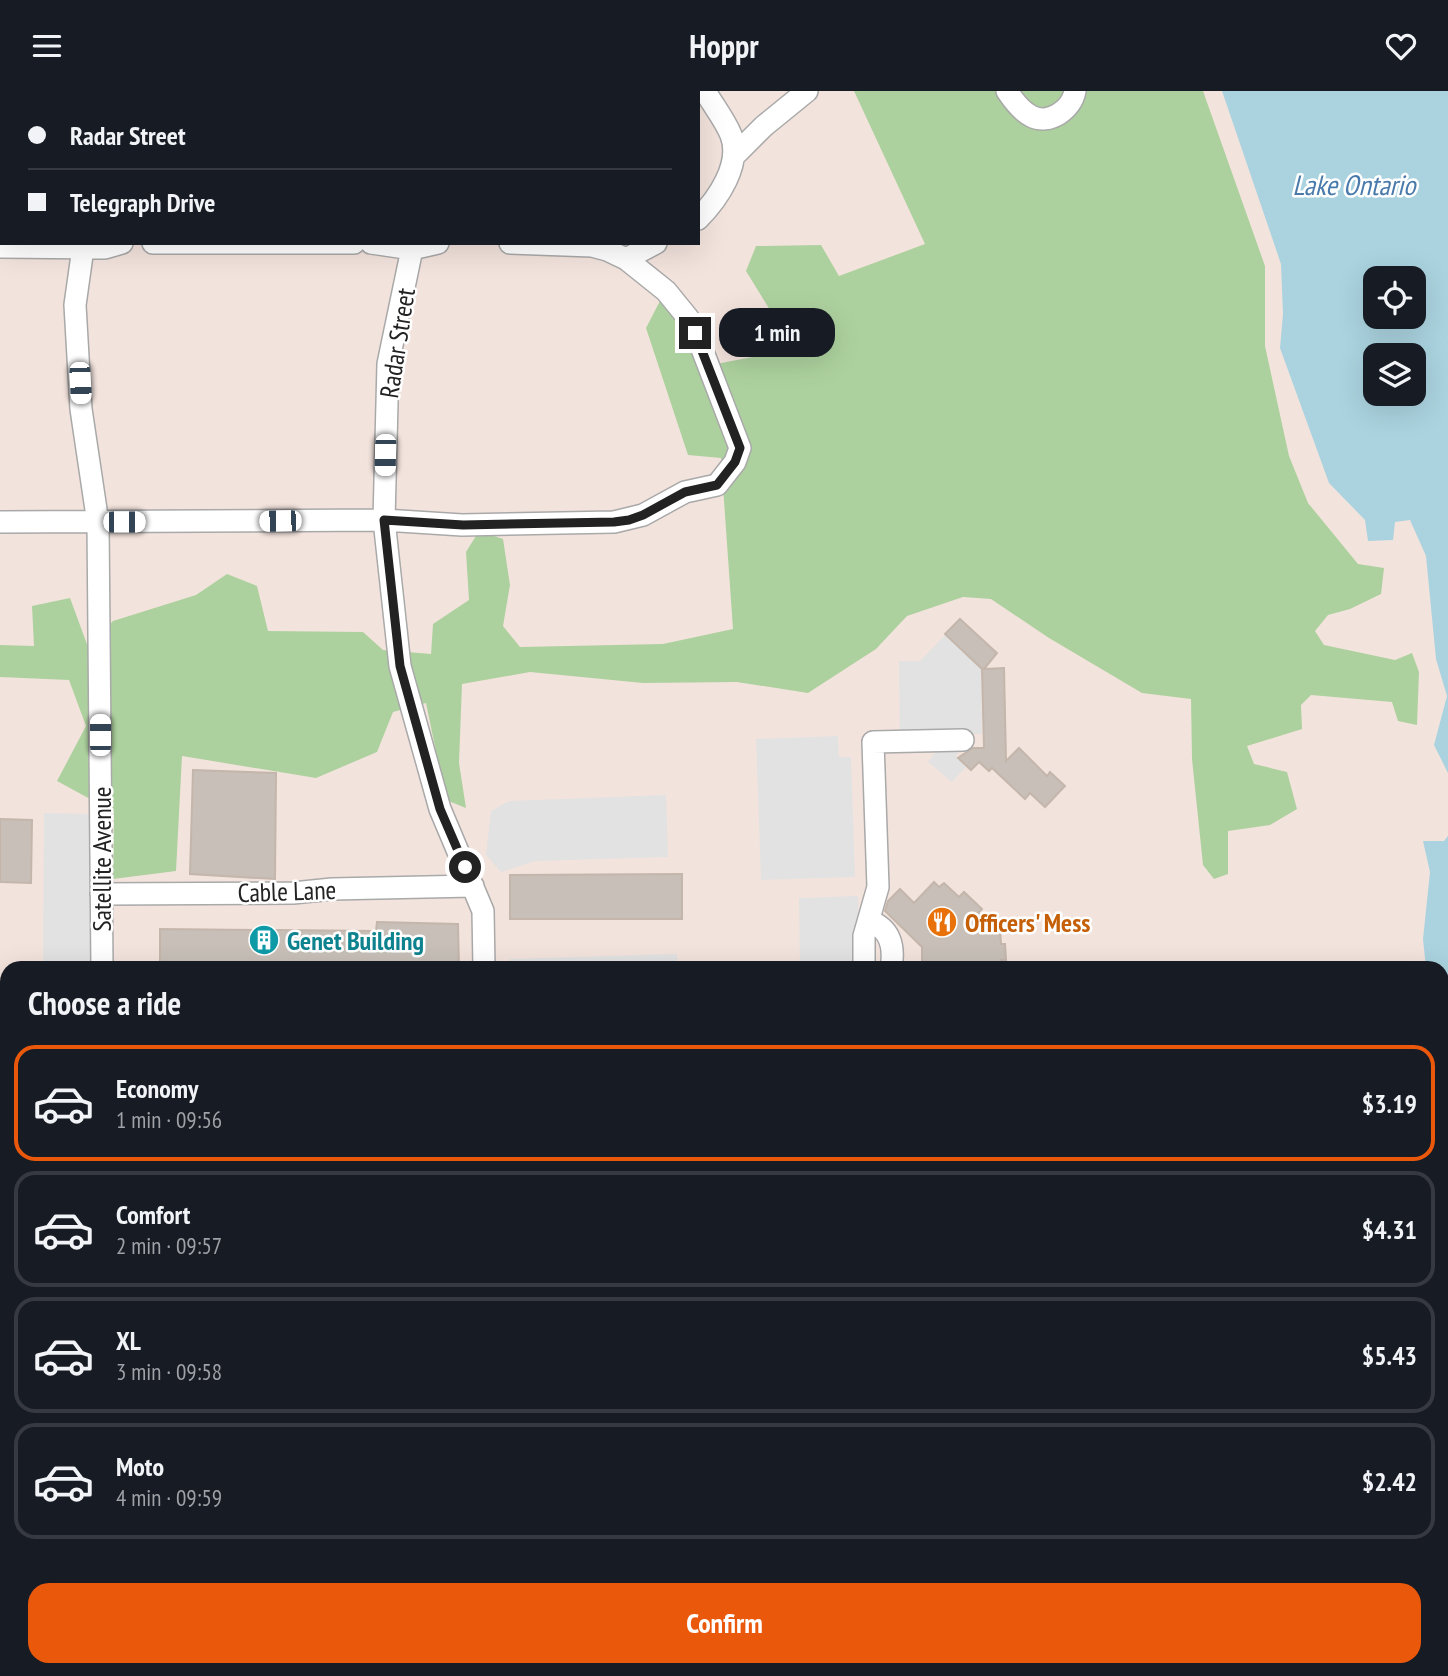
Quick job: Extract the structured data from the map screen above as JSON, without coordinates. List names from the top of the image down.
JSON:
{
  "streets": {
    "street": ["Radar Street", "Satellite Avenue", "Cable Lane"]
  },
  "crossings": [
    ["Radar Street", "Cable Lane"],
    ["Satellite Avenue", "Cable Lane"]
  ],
  "water": ["Lake Ontario"],
  "places": {
    "restaurant": ["Officers' Mess"],
    "building": ["Genet Building"]
  },
  "page": {
    "header": "Hoppr",
    "banner": ["Radar Street", "Telegraph Drive"],
    "bubble": "1 min",
    "heading": "Choose a ride",
    "list": [
      {
        "name": "Economy",
        "note": "1 min · 09:56",
        "value": "$3.19"
      },
      {
        "name": "Comfort",
        "note": "2 min · 09:57",
        "value": "$4.31"
      },
      {
        "name": "XL",
        "note": "3 min · 09:58",
        "value": "$5.43"
      },
      {
        "name": "Moto",
        "note": "4 min · 09:59",
        "value": "$2.42"
      }
    ],
    "buttons": "Confirm"
  }
}
